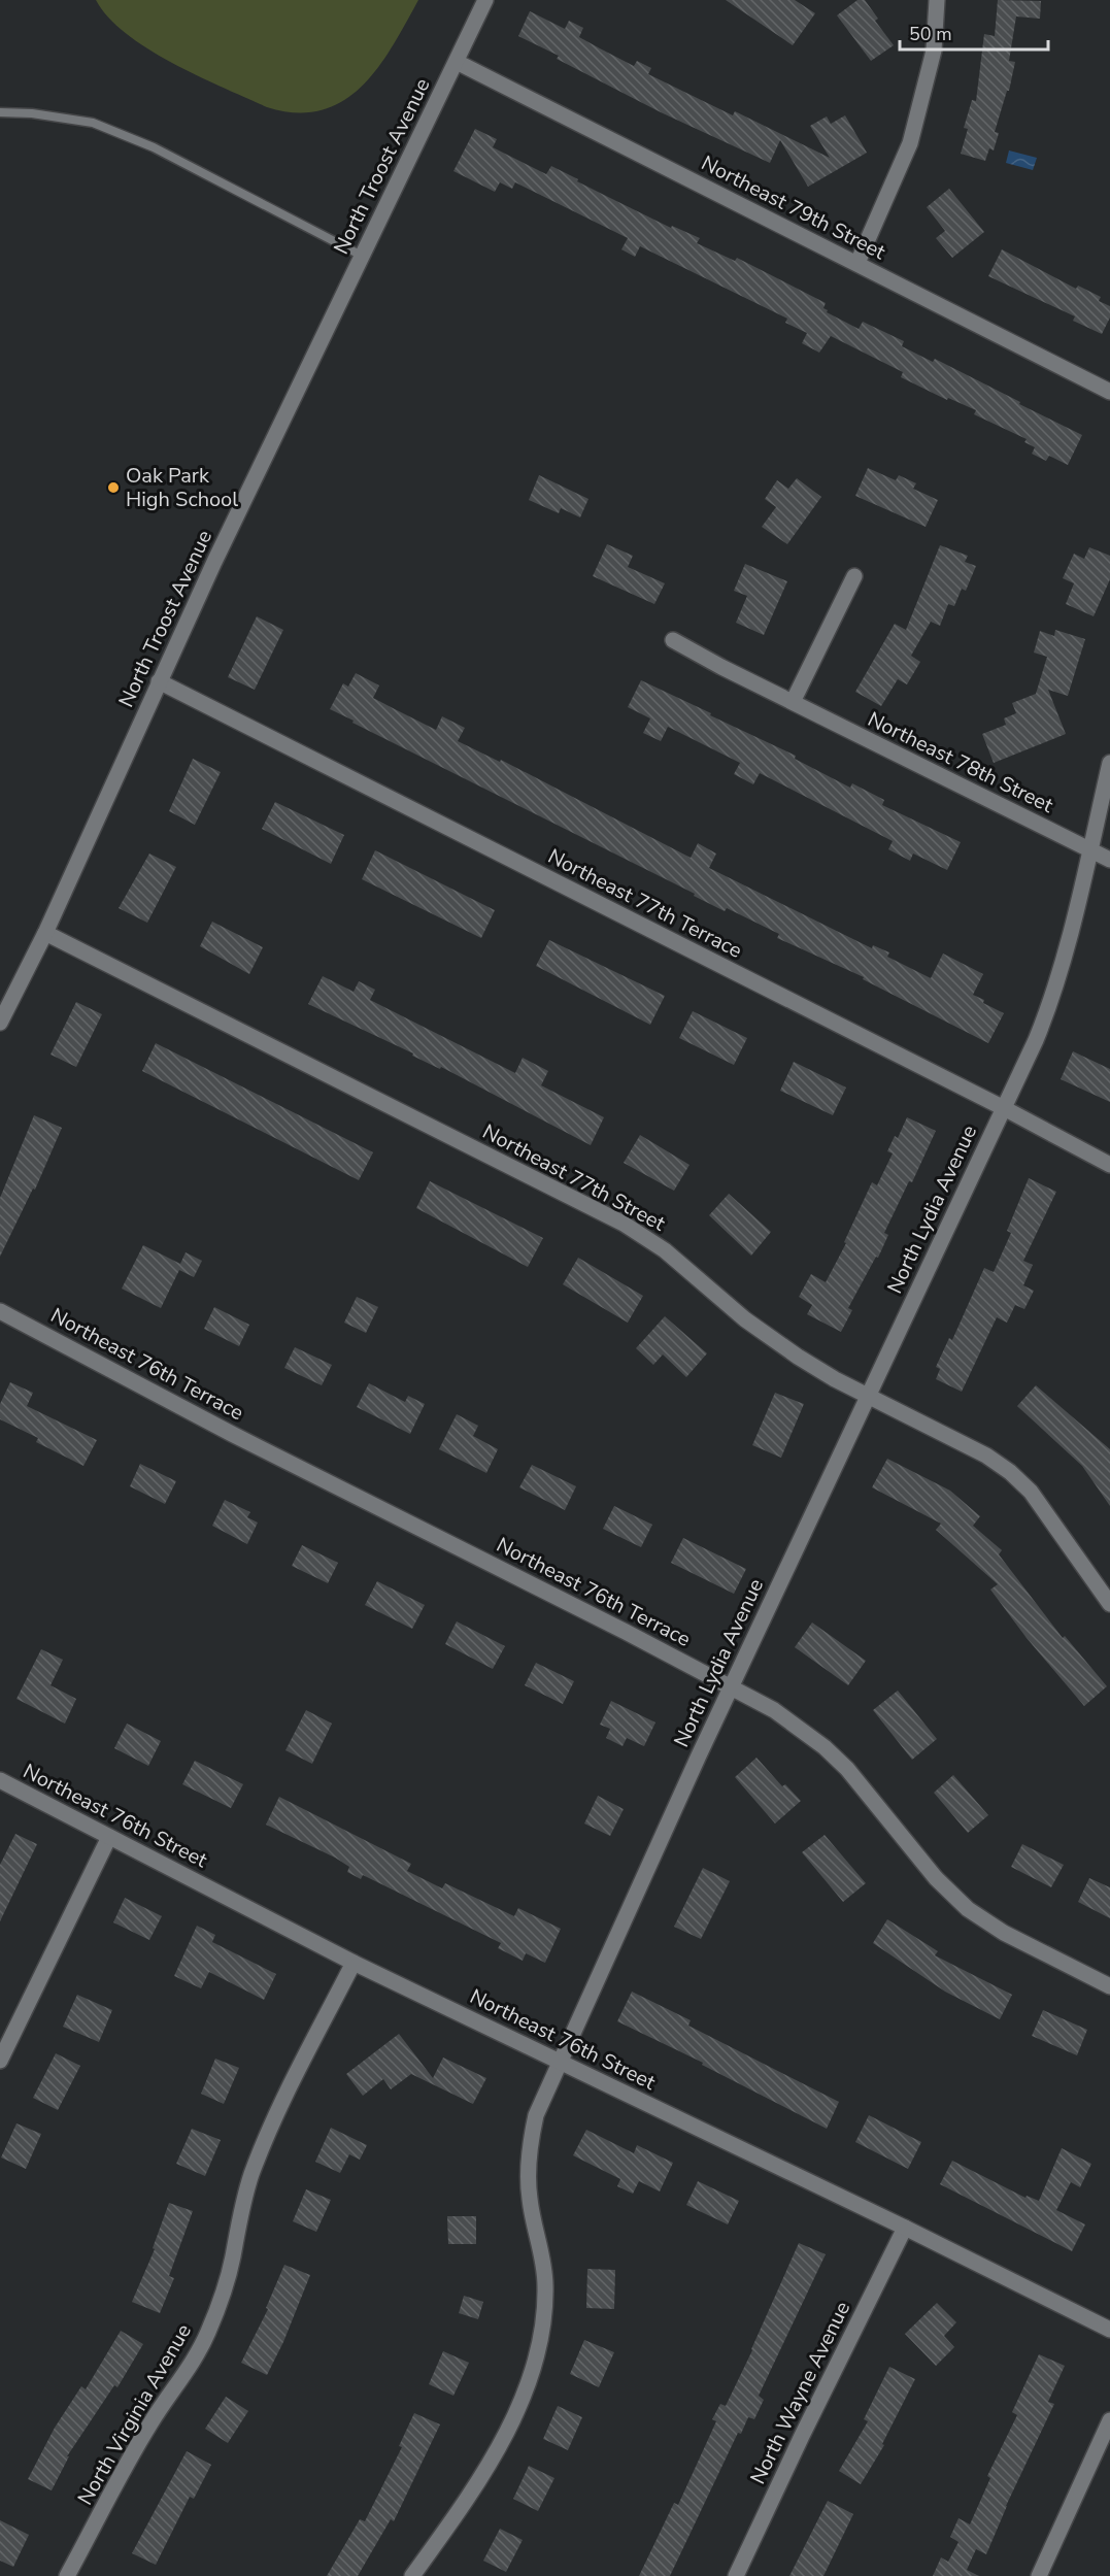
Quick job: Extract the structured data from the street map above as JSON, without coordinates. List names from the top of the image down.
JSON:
{
  "streets": {
    "street": [
      "North Troost Avenue",
      "Northeast 79th Street",
      "Northeast 78th Street",
      "Northeast 77th Terrace",
      "Northeast 77th Street",
      "North Lydia Avenue",
      "Northeast 76th Terrace",
      "Northeast 76th Street",
      "North Wayne Avenue",
      "North Virginia Avenue"
    ]
  },
  "crossings": [
    ["North Troost Avenue", "Northeast 79th Street"],
    ["North Troost Avenue", "Northeast 77th Terrace"],
    ["North Troost Avenue", "Northeast 77th Street"],
    ["Northeast 78th Street", "North Lydia Avenue"],
    ["Northeast 77th Terrace", "North Lydia Avenue"],
    ["Northeast 77th Street", "North Lydia Avenue"],
    ["North Lydia Avenue", "Northeast 76th Terrace"],
    ["North Lydia Avenue", "Northeast 76th Street"],
    ["Northeast 76th Street", "North Wayne Avenue"],
    ["Northeast 76th Street", "North Virginia Avenue"]
  ],
  "places": ["Oak Park High School"],
  "scale_bar": "50 m"
}
